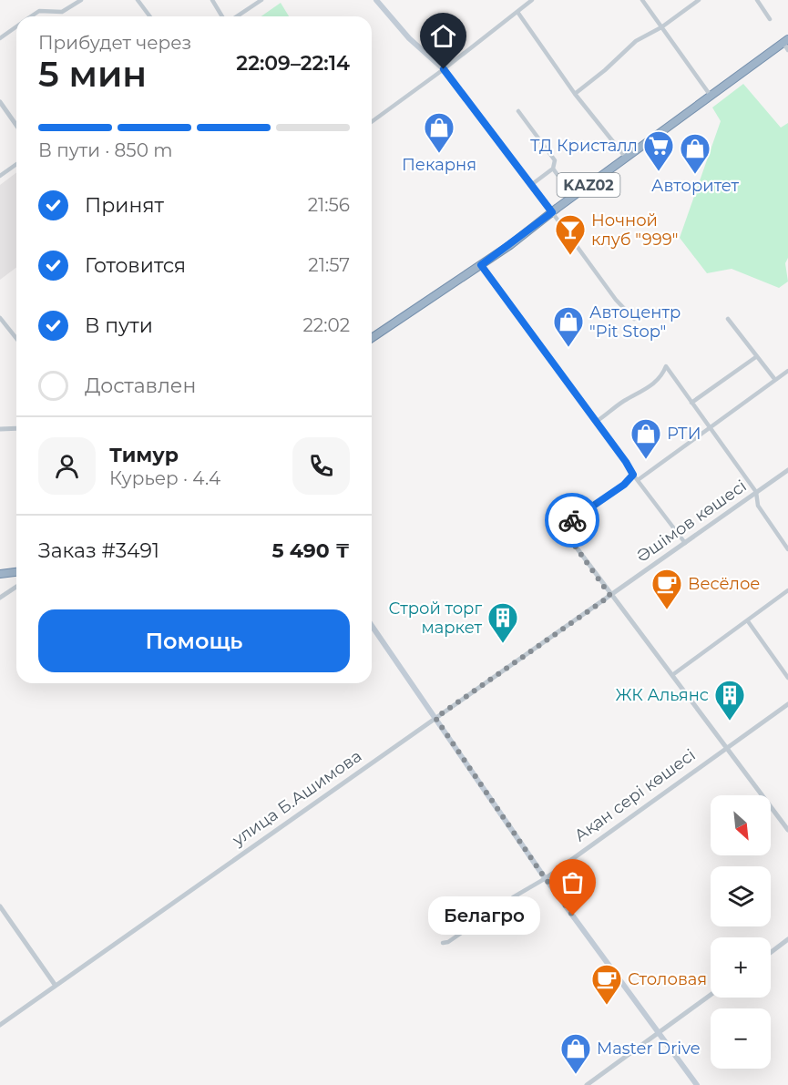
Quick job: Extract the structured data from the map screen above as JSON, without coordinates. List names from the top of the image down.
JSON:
{
  "streets": {
    "highway": ["KАZ02"],
    "street": ["Әшімов көшесі", "Ақан сері көшесі", "улица Б.Ашимова"]
  },
  "crossings": [
    ["Әшімов көшесі", "улица Б.Ашимова"]
  ],
  "places": {
    "shop": [
      "Пекарня",
      "Авторитет",
      "Автоцентр \"Pit Stop\"",
      "РТИ",
      "Master Drive"
    ],
    "supermarket": ["ТД Кристалл"],
    "bar": ["Ночной клуб \"999\""],
    "cafe": ["Весёлое", "Столовая"],
    "building": ["Строй торг маркет", "ЖК Альянс"],
    "other": ["Белагро"]
  },
  "north": "bottom right",
  "page": {
    "heading": ["5 мин", "Прибудет через", "22:09–22:14"],
    "panel": [
      "Тимур",
      "Курьер · 4.4",
      "Заказ #3491",
      "5 490 ₸"
    ],
    "bar": "В пути · 850 m",
    "list": [
      ["Принят", "21:56"],
      ["Готовится", "21:57"],
      ["В пути", "22:02"],
      "Доставлен"
    ],
    "buttons": "Помощь",
    "map_buttons": ["+", "−"],
    "bubble": "Белагро"
  }
}
